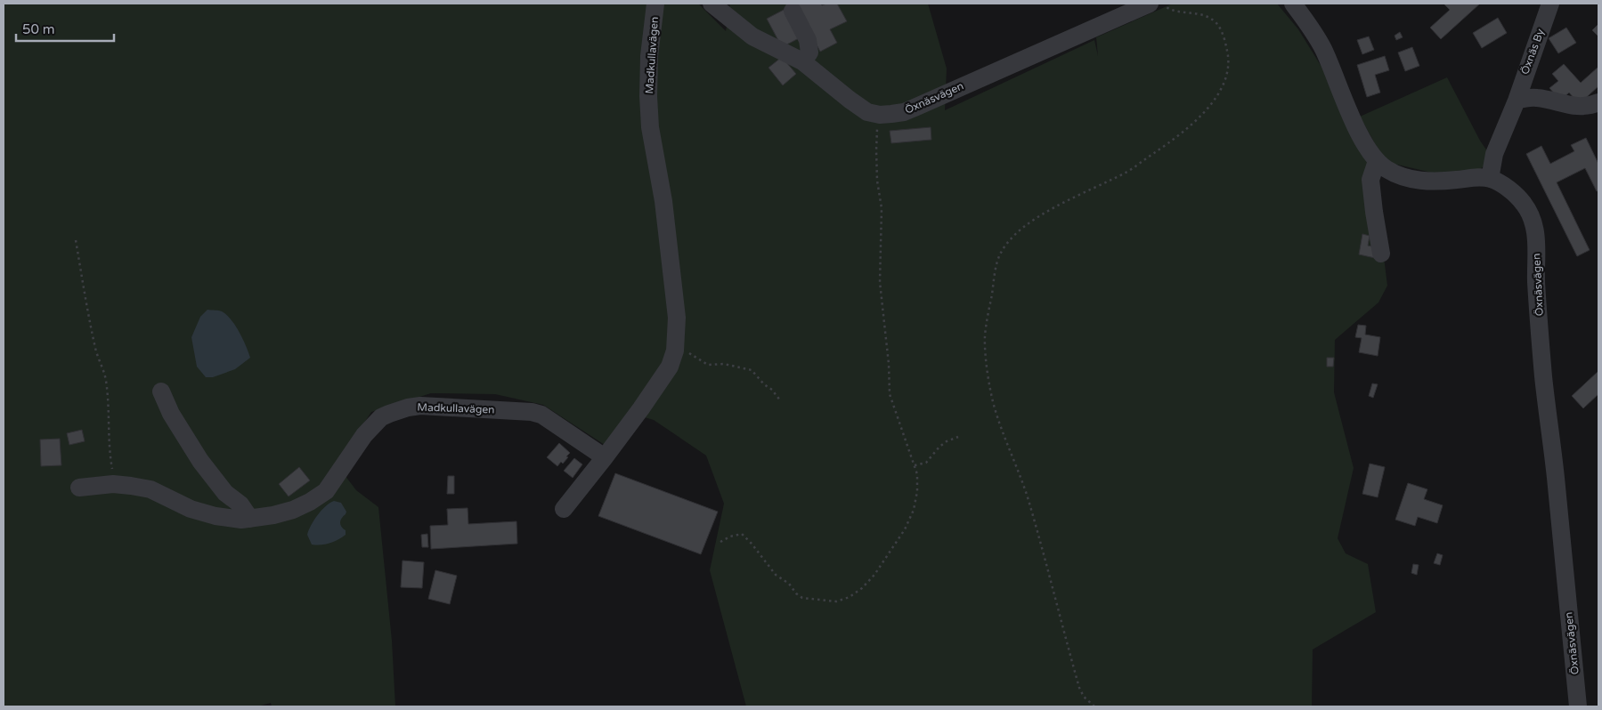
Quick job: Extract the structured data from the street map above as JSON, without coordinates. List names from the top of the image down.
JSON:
{
  "streets": {
    "street": ["Öxnäs By", "Madkullavägen", "Öxnäsvägen"]
  },
  "crossings": [
    ["Öxnäs By", "Öxnäsvägen"]
  ],
  "scale_bar": "50 m"
}
